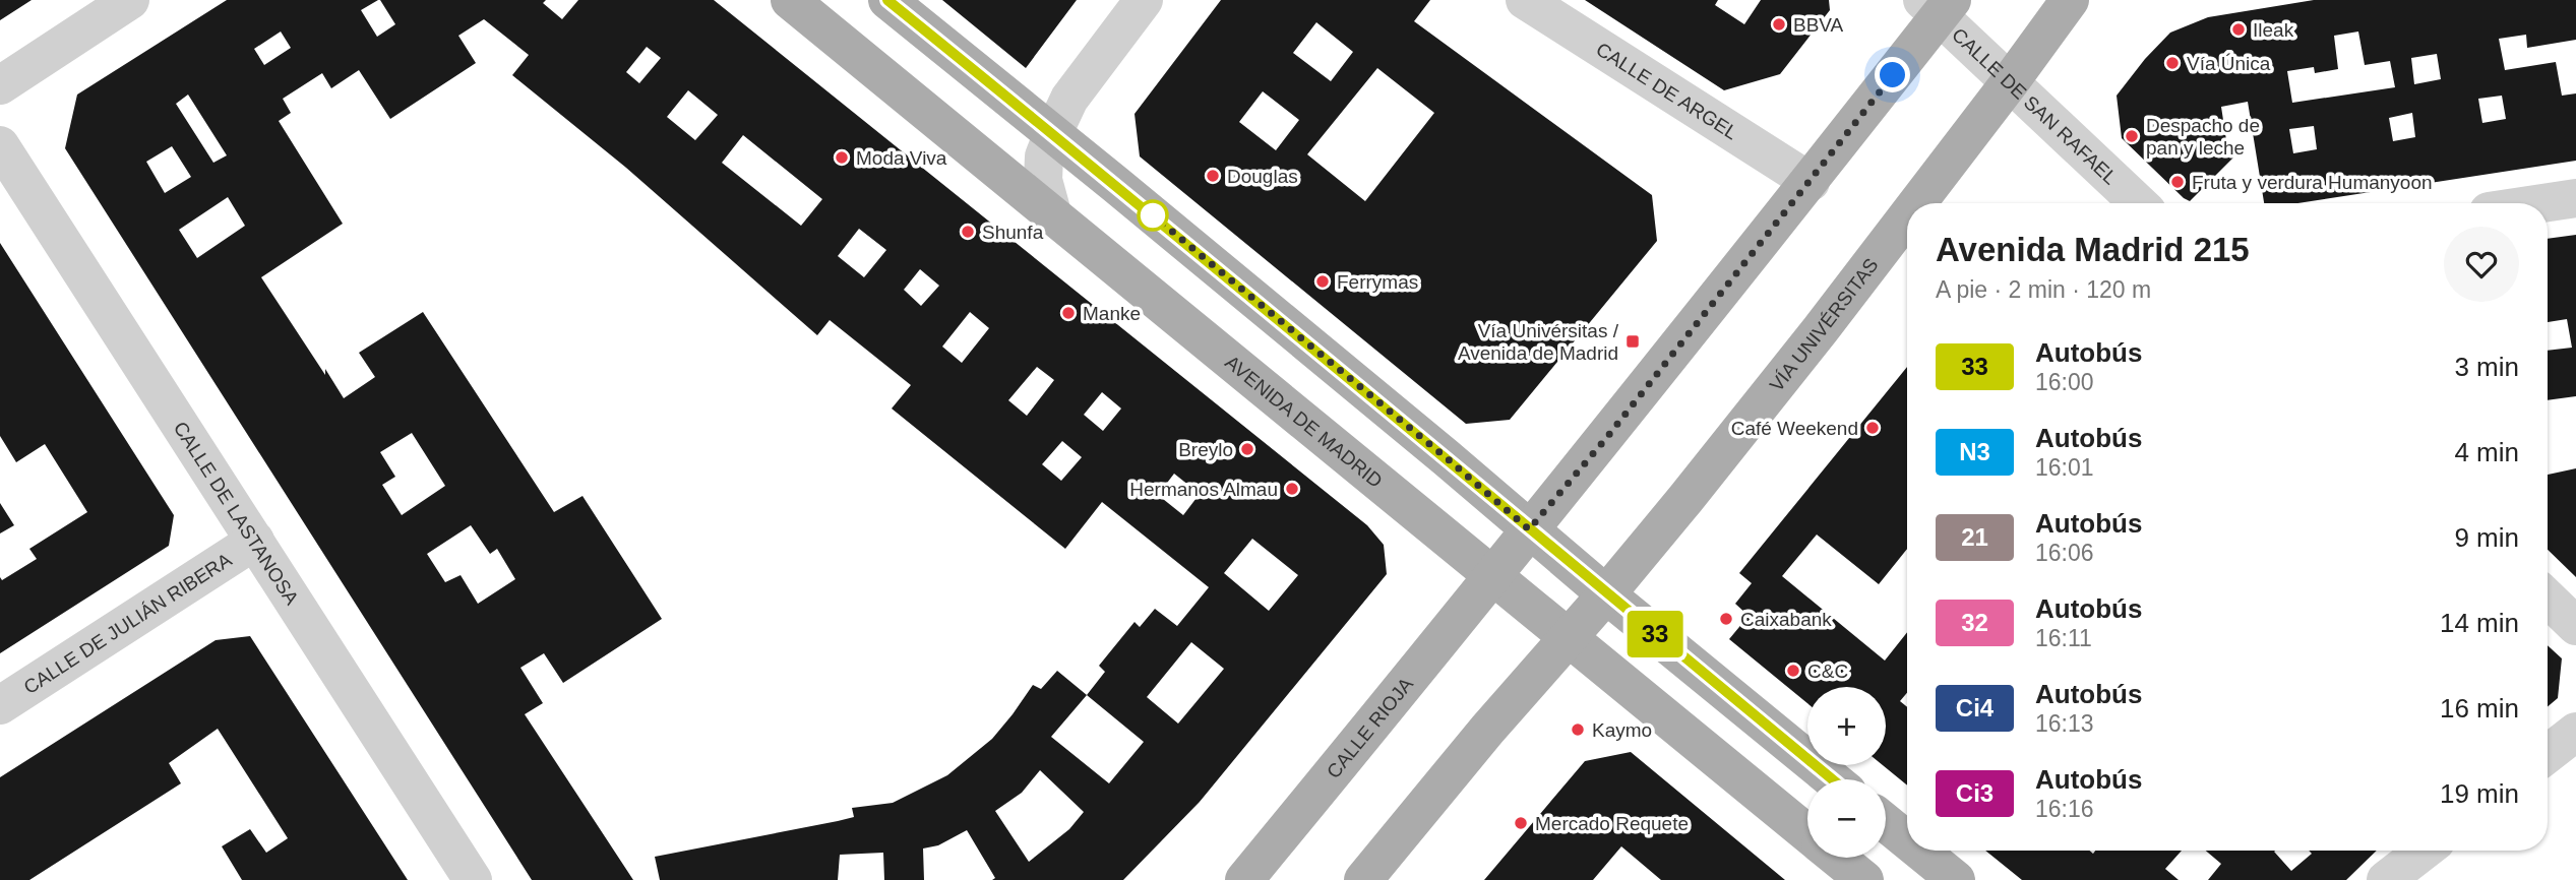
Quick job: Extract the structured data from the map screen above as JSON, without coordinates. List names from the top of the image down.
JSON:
{
  "streets": {
    "main road": ["VÍA UNIVÉRSITAS", "AVENIDA DE MADRID", "CALLE RIOJA"],
    "street": [
      "CALLE DE ARGEL",
      "CALLE DE SAN RAFAEL",
      "CALLE DE LASTANOSA",
      "CALLE DE JULIÁN RIBERA"
    ]
  },
  "crossings": [
    ["CALLE DE SAN RAFAEL", "VÍA UNIVÉRSITAS"],
    ["VÍA UNIVÉRSITAS", "AVENIDA DE MADRID"],
    ["AVENIDA DE MADRID", "CALLE RIOJA"],
    ["CALLE DE LASTANOSA", "CALLE DE JULIÁN RIBERA"]
  ],
  "places": {
    "other": [
      "BBVA",
      "Ileak",
      "Vía Única",
      "Despacho de pan y leche",
      "Moda Viva",
      "Douglas",
      "Fruta y verdura Humanyoon",
      "Shunfa",
      "Ferrymas",
      "Manke",
      "Café Weekend",
      "Breylo",
      "Hermanos Almau",
      "Caixabank",
      "C&C",
      "Kaymo",
      "Mercado Requete"
    ],
    "transit": ["Vía Univérsitas / Avenida de Madrid"]
  },
  "lines": ["bus line 33"],
  "page": {
    "on_map": "33",
    "heading": ["Avenida Madrid 215", "A pie · 2 min · 120 m"],
    "list": [
      {
        "mark": "33",
        "name": "Autobús",
        "note": "16:00",
        "value": "3 min"
      },
      {
        "mark": "N3",
        "name": "Autobús",
        "note": "16:01",
        "value": "4 min"
      },
      {
        "mark": "21",
        "name": "Autobús",
        "note": "16:06",
        "value": "9 min"
      },
      {
        "mark": "32",
        "name": "Autobús",
        "note": "16:11",
        "value": "14 min"
      },
      {
        "mark": "Ci4",
        "name": "Autobús",
        "note": "16:13",
        "value": "16 min"
      },
      {
        "mark": "Ci3",
        "name": "Autobús",
        "note": "16:16",
        "value": "19 min"
      }
    ],
    "map_buttons": ["+", "−"]
  }
}
